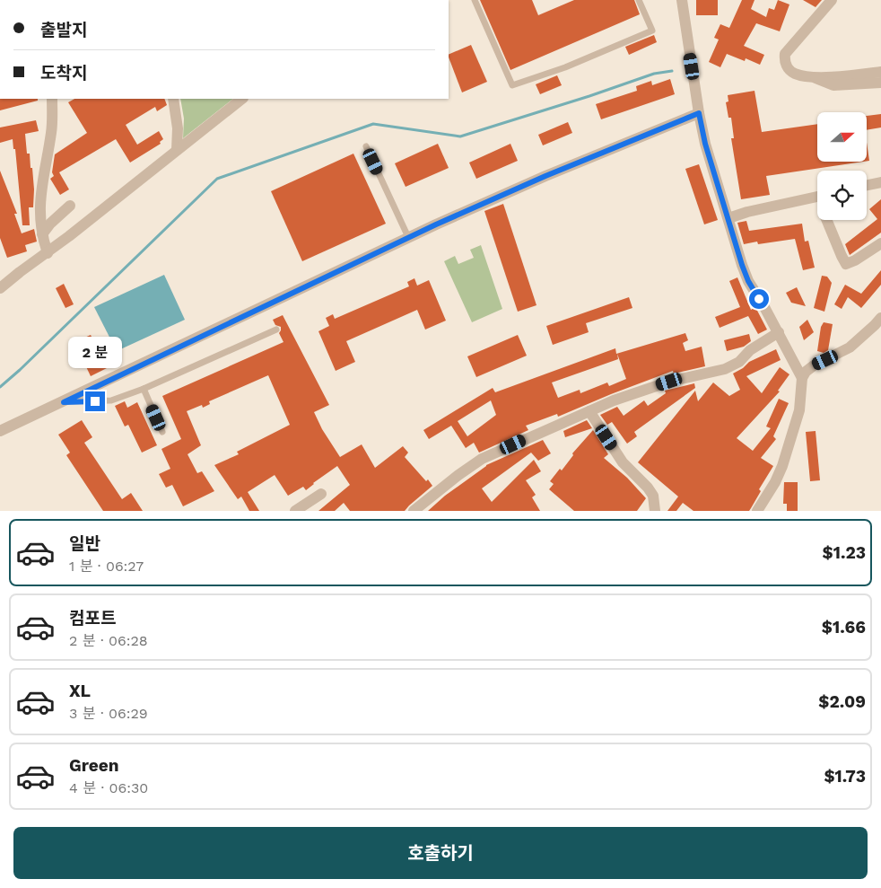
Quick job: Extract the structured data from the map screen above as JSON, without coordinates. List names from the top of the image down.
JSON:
{
  "north": "right",
  "page": {
    "banner": ["출발지", "도착지"],
    "bubble": "2 분",
    "list": [
      {
        "name": "일반",
        "note": "1 분 · 06:27",
        "value": "$1.23"
      },
      {
        "name": "컴포트",
        "note": "2 분 · 06:28",
        "value": "$1.66"
      },
      {
        "name": "XL",
        "note": "3 분 · 06:29",
        "value": "$2.09"
      },
      {
        "name": "Green",
        "note": "4 분 · 06:30",
        "value": "$1.73"
      }
    ],
    "buttons": "호출하기"
  }
}
